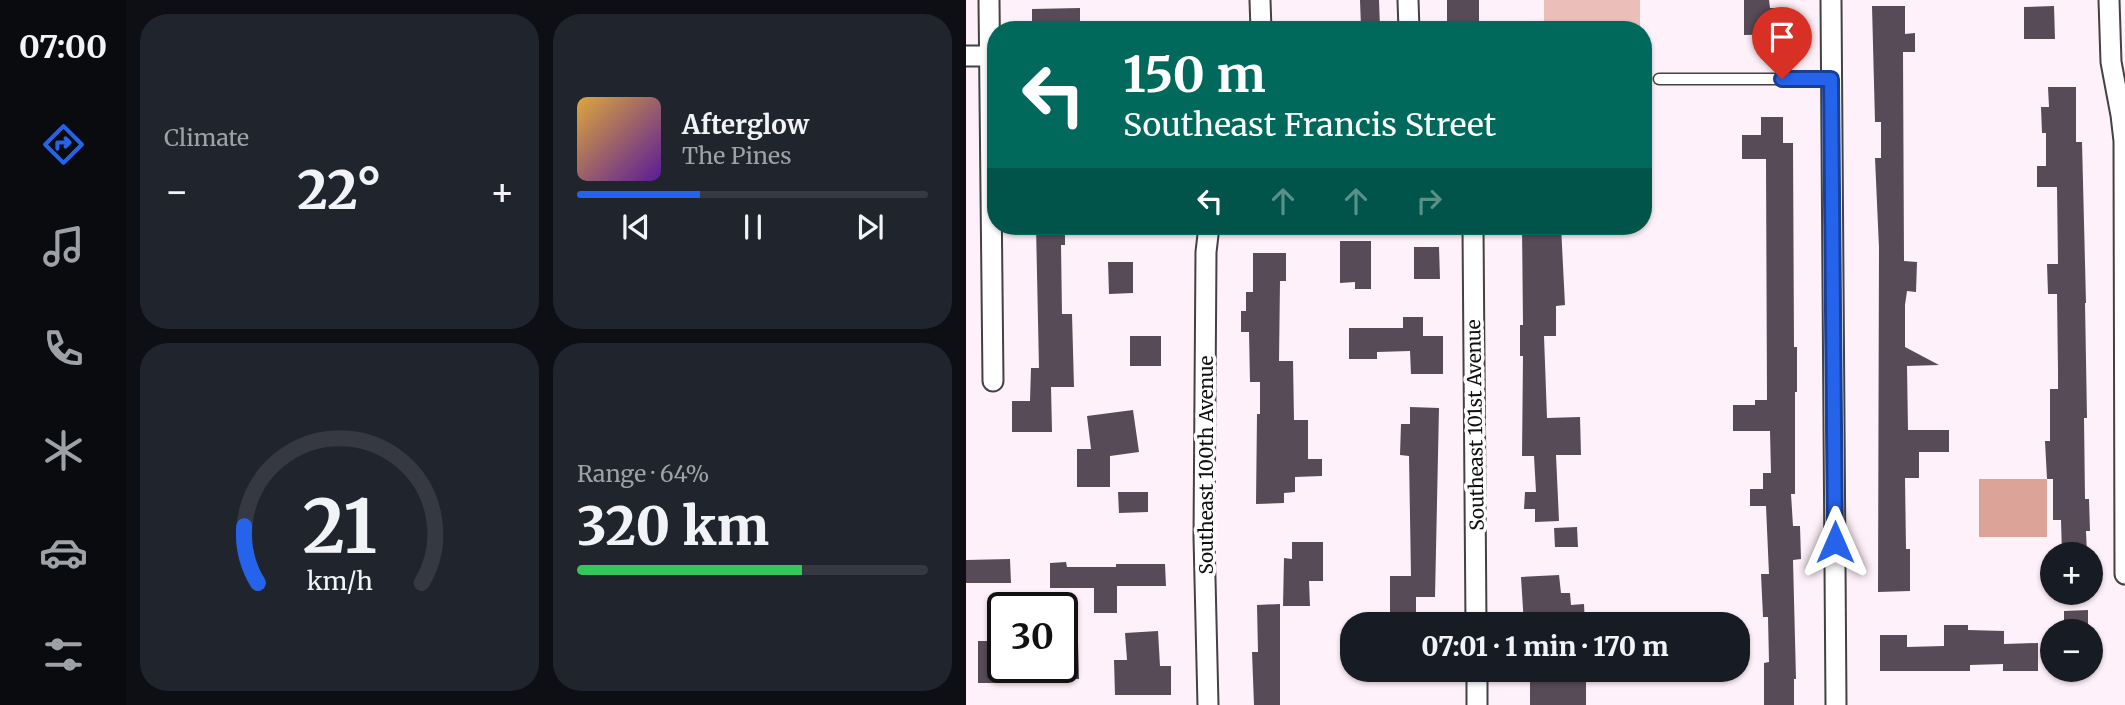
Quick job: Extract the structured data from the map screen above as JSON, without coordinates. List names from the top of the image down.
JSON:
{
  "streets": {
    "street": ["Southeast 101st Avenue", "Southeast 100th Avenue"]
  },
  "page": {
    "tabs": "07:00",
    "tile": [
      "Climate",
      ["Range · 64%", "320 km"]
    ],
    "turn": ["150 m", "Southeast Francis Street"],
    "song": ["Afterglow", "The Pines"],
    "heat": ["−", "22°", "+"],
    "map_buttons": ["+", "−"],
    "limit": "30",
    "trip": "07:01 · 1 min · 170 m",
    "gauge": ["21", "km/h"]
  }
}
